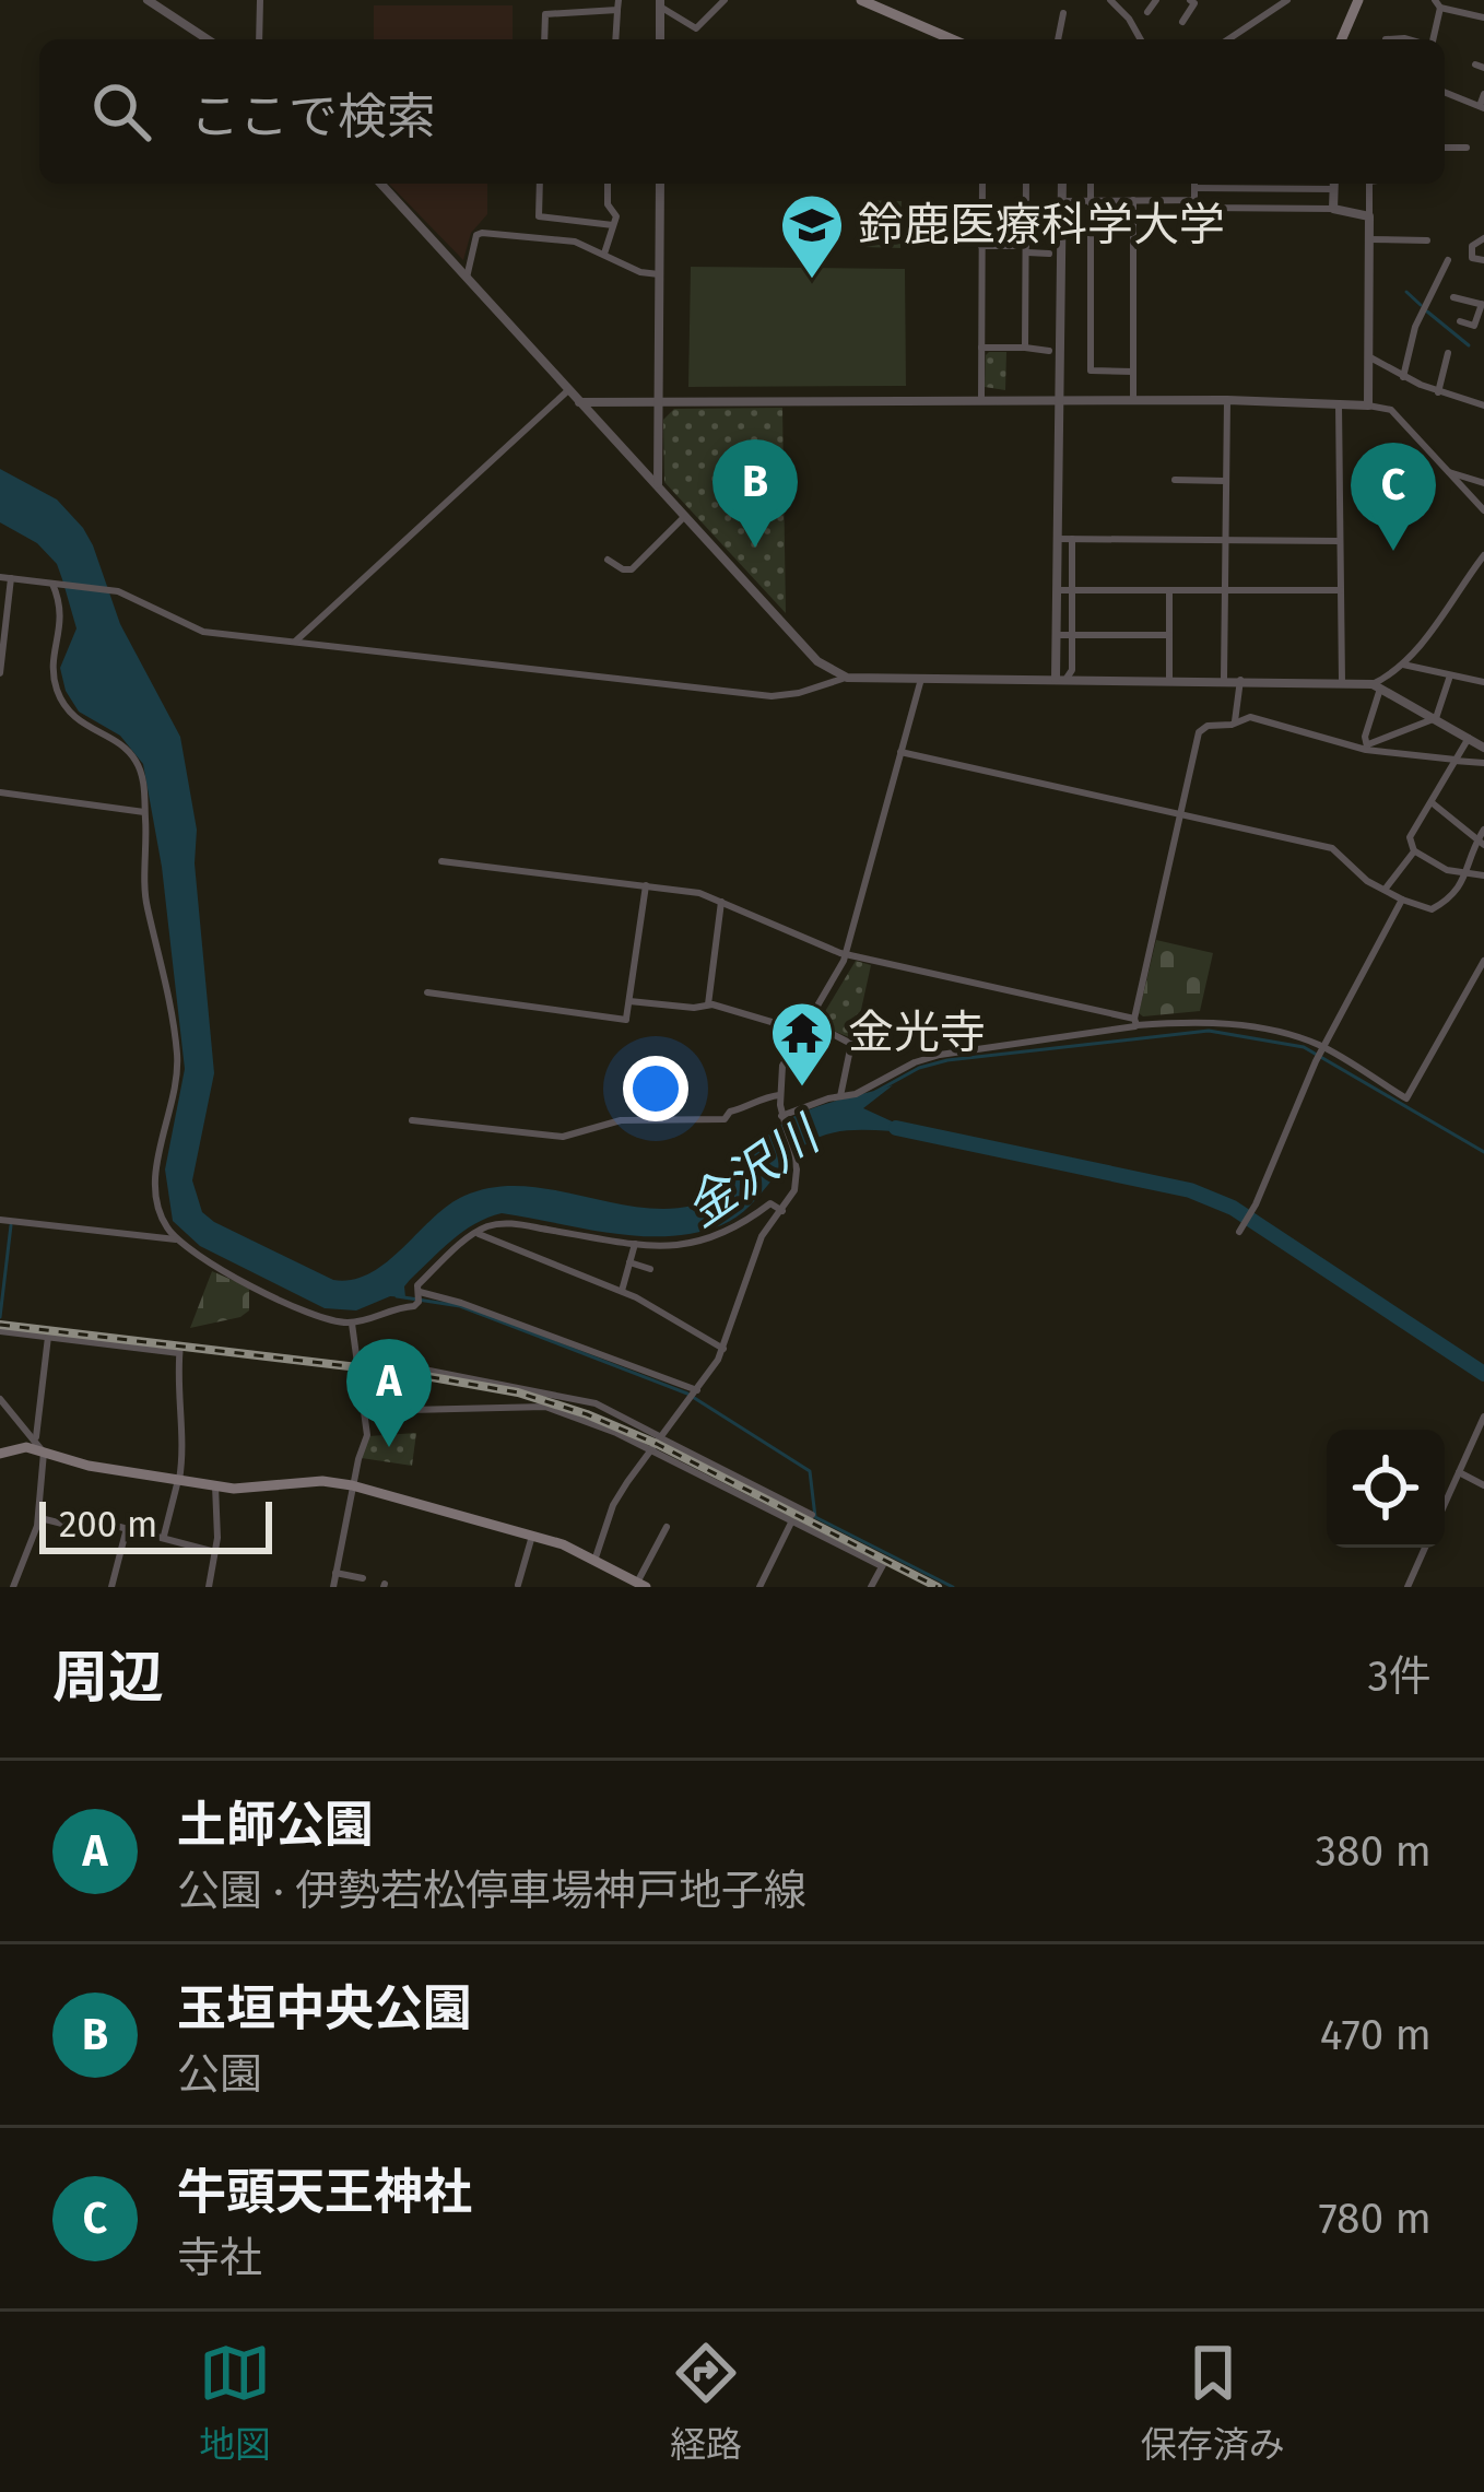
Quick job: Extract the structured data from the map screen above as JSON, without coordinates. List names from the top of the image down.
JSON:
{
  "water": ["金沢川"],
  "places": {
    "school or university": ["鈴鹿医療科学大学"],
    "temple": ["金光寺"]
  },
  "scale_bar": "200 m",
  "page": {
    "search": "ここで検索",
    "pins": ["B", "C", "A"],
    "scale": "200 m",
    "heading": ["周辺", "3件"],
    "list": [
      {
        "mark": "A",
        "name": "土師公園",
        "note": "公園 · 伊勢若松停車場神戸地子線",
        "value": "380 m"
      },
      {
        "mark": "B",
        "name": "玉垣中央公園",
        "note": "公園",
        "value": "470 m"
      },
      {
        "mark": "C",
        "name": "牛頭天王神社",
        "note": "寺社",
        "value": "780 m"
      }
    ],
    "nav": ["地図", "経路", "保存済み"]
  }
}
